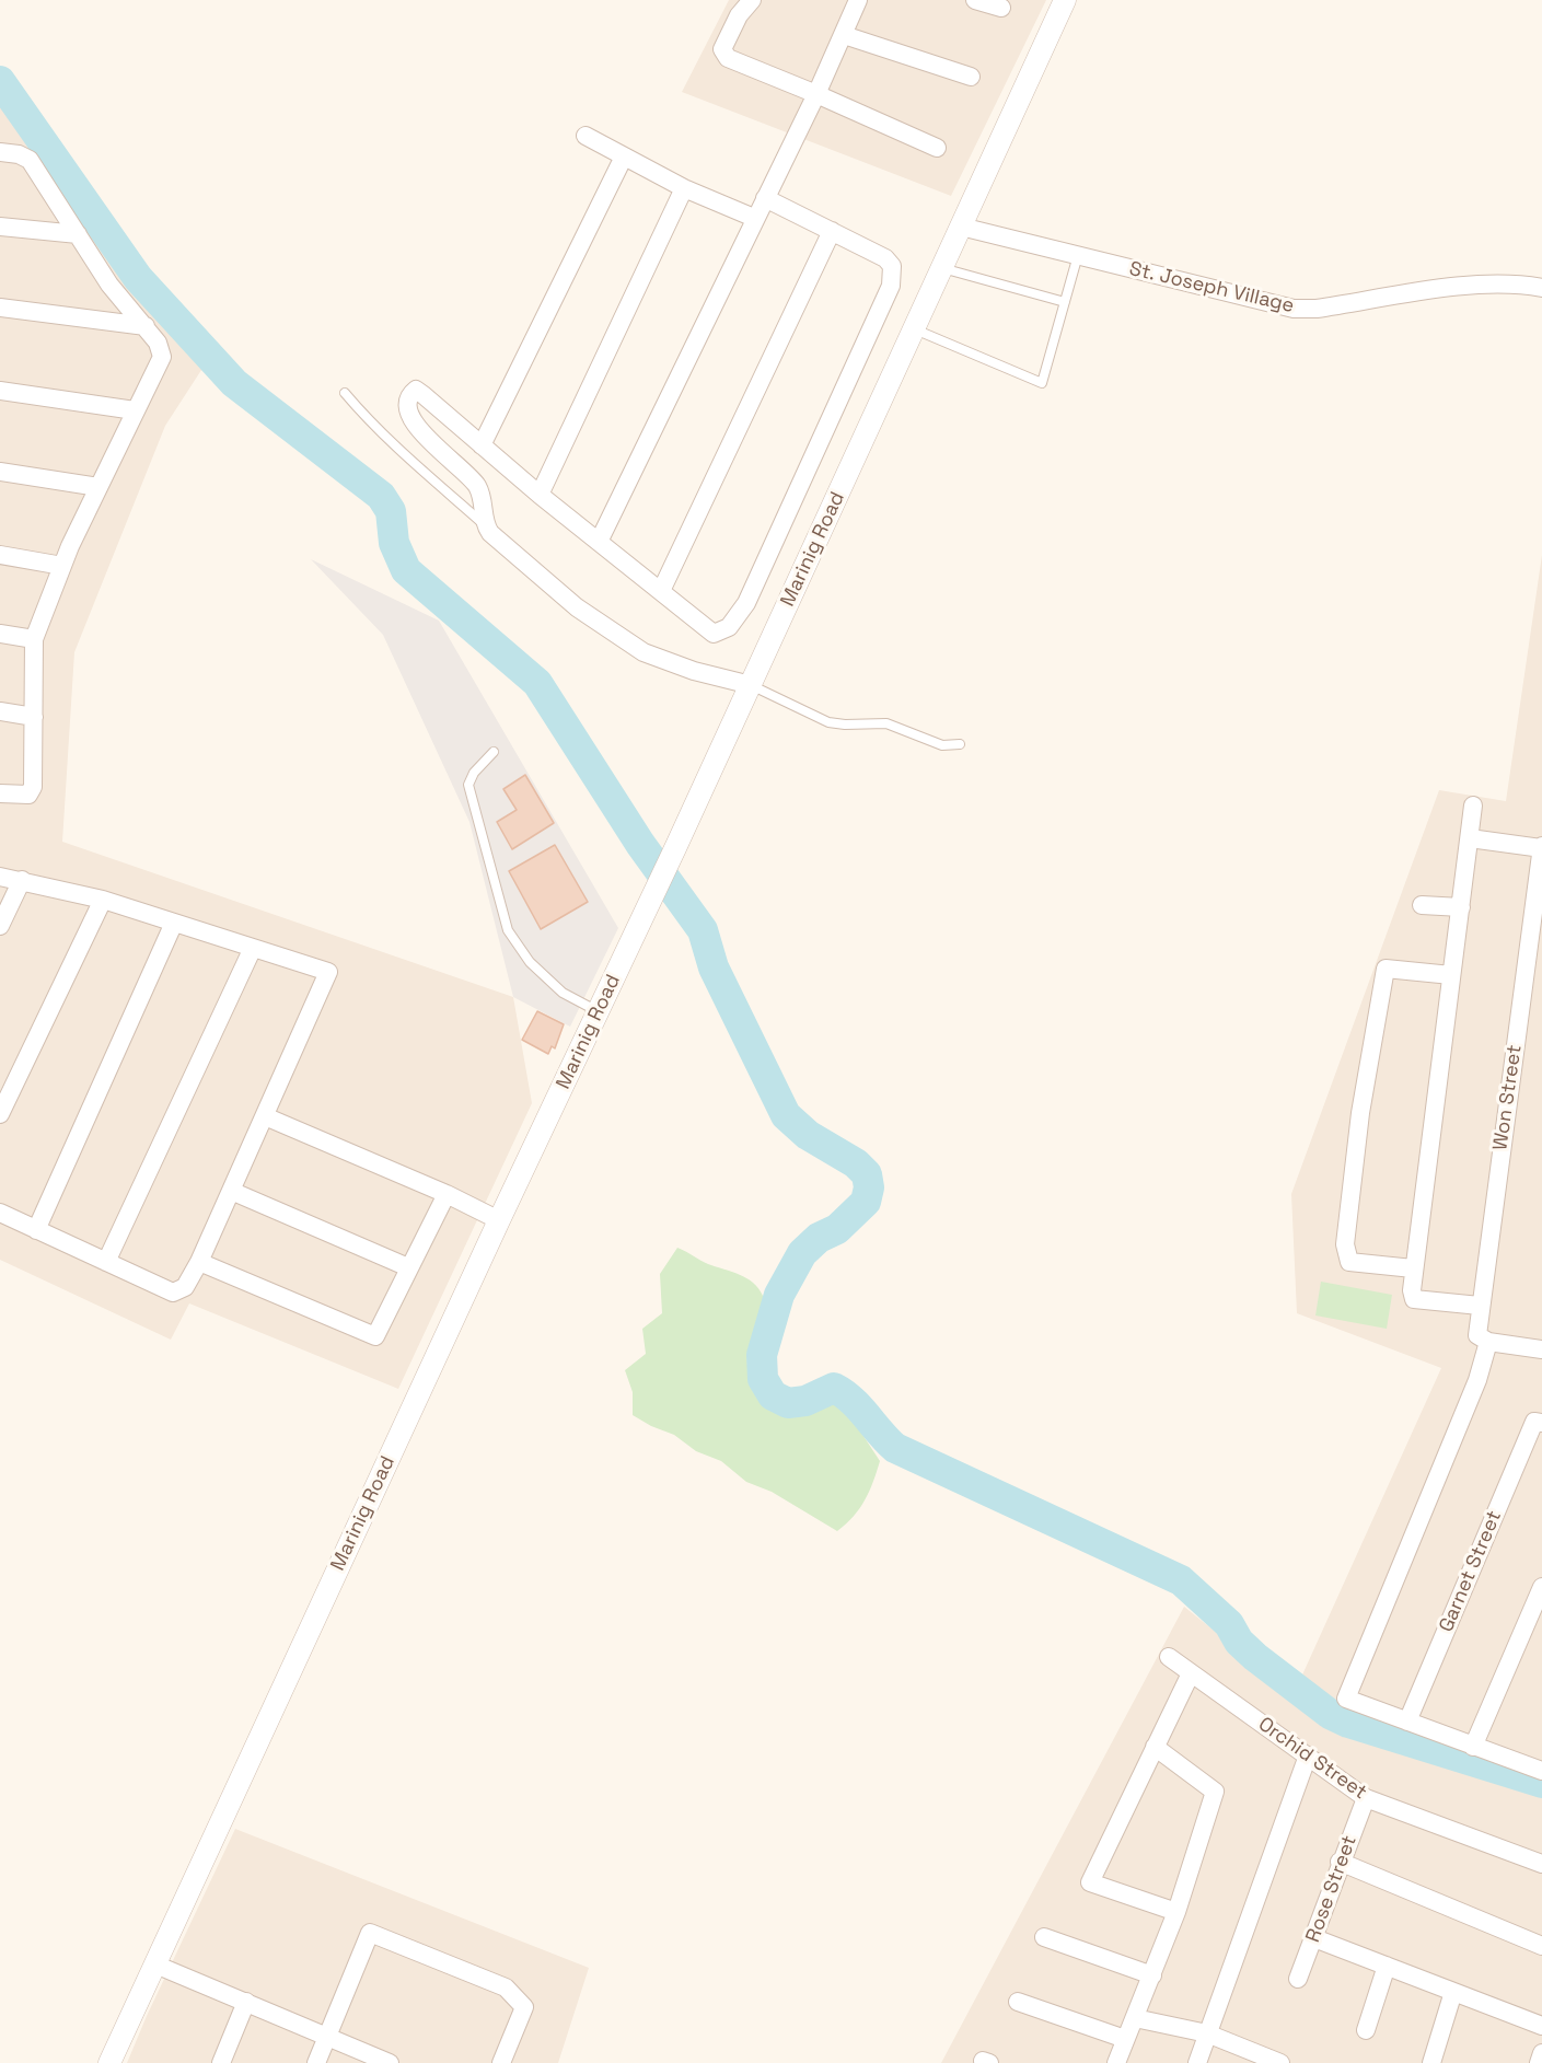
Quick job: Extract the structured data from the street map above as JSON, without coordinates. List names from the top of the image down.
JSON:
{
  "streets": {
    "street": [
      "St. Joseph Village",
      "Marinig Road",
      "Won Street",
      "Garnet Street",
      "Orchid Street",
      "Rose Street"
    ]
  },
  "crossings": [
    ["St. Joseph Village", "Marinig Road"],
    ["Orchid Street", "Rose Street"]
  ]
}
